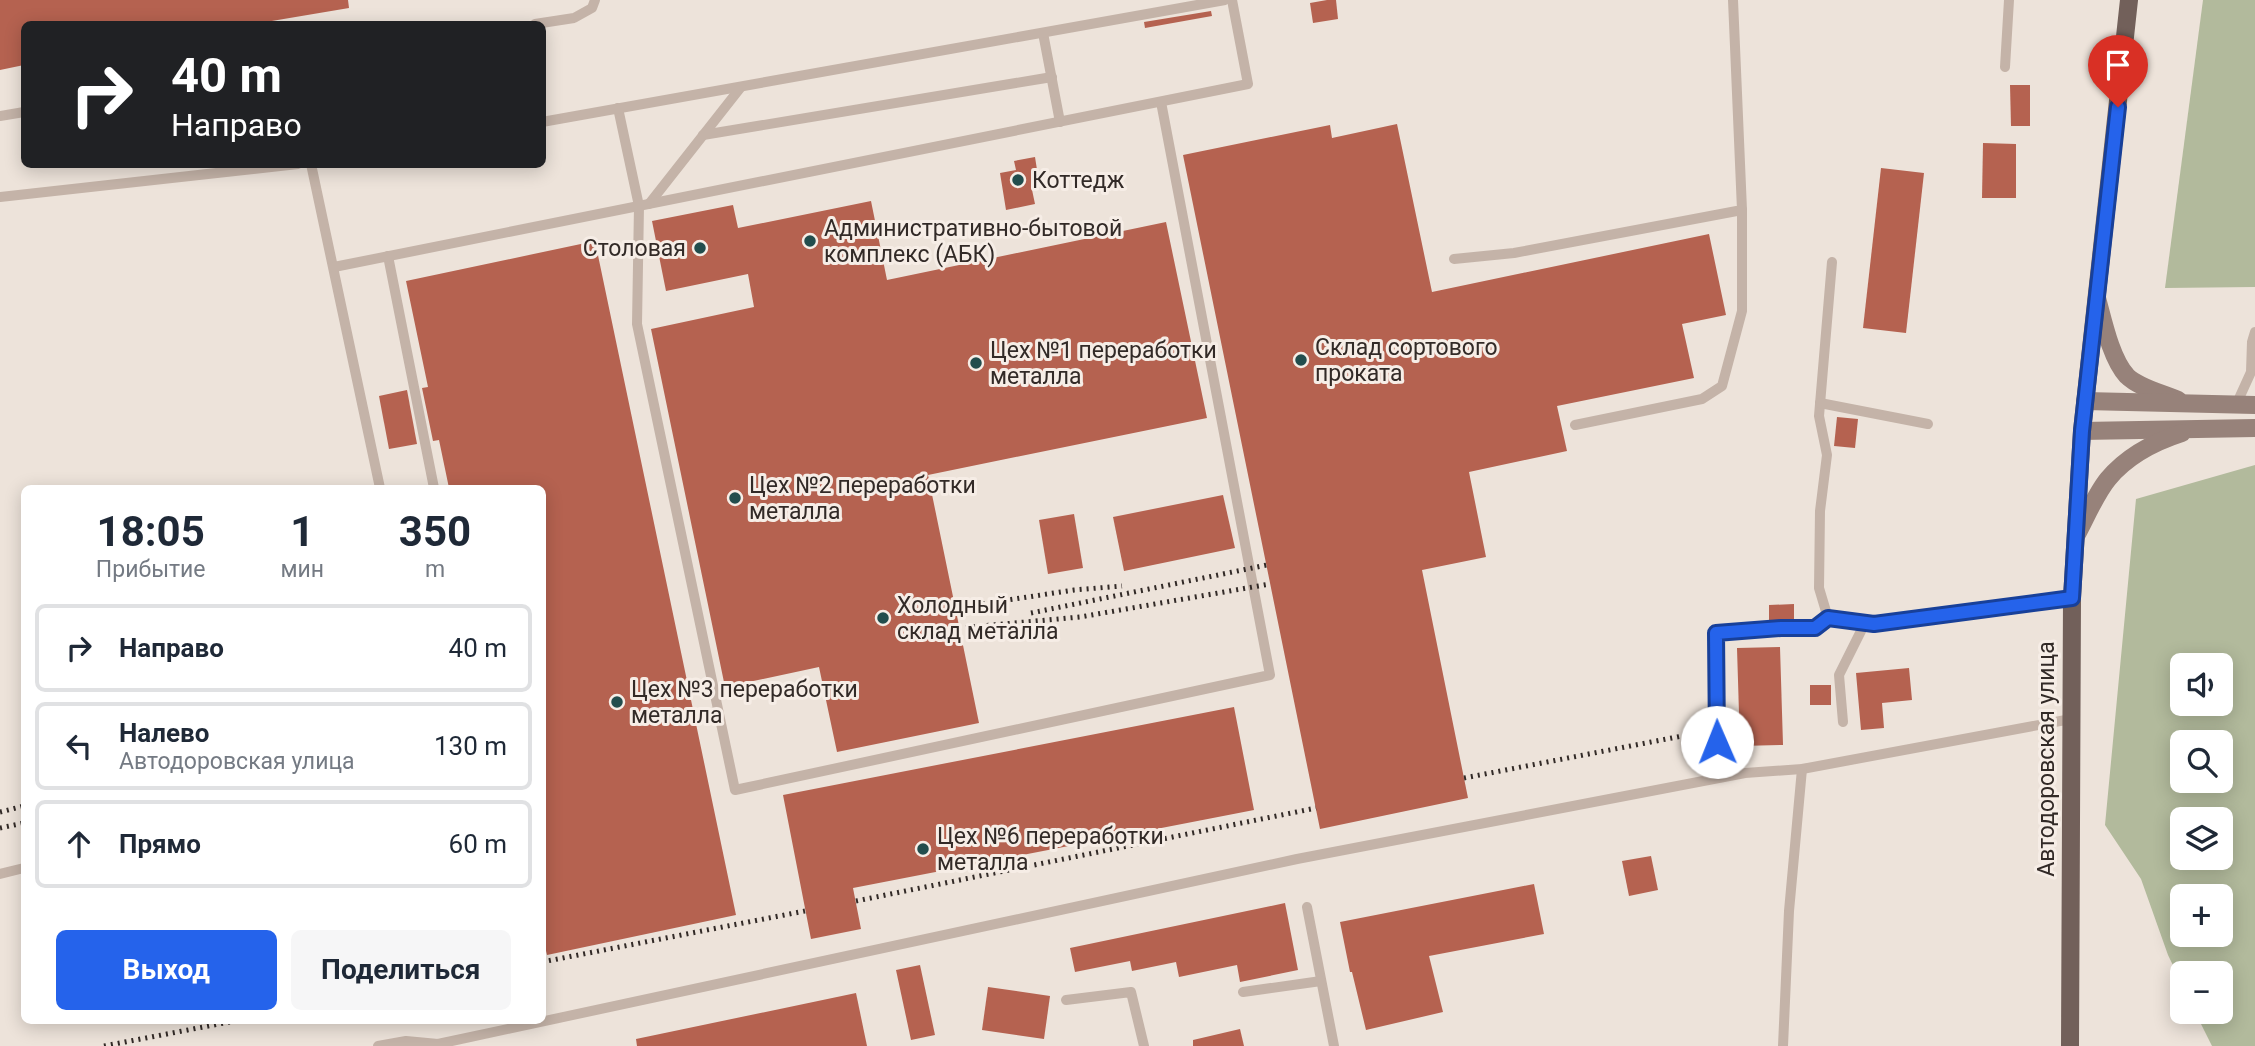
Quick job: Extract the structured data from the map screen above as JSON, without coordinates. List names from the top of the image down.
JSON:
{
  "streets": {
    "main road": ["Автодоровская улица"]
  },
  "places": [
    "Коттедж",
    "Административно-бытовой комплекс (АБК)",
    "Столовая",
    "Склад сортового проката",
    "Цех №1 переработки металла",
    "Цех №2 переработки металла",
    "Холодный склад металла",
    "Цех №3 переработки металла",
    "Цех №6 переработки металла"
  ],
  "page": {
    "turn": ["40 m", "Направо"],
    "eta": [
      "18:05",
      "Прибытие",
      "1",
      "мин",
      "350",
      "m"
    ],
    "list": [
      {
        "name": "Направо",
        "value": "40 m"
      },
      {
        "name": "Налево",
        "note": "Автодоровская улица",
        "value": "130 m"
      },
      {
        "name": "Прямо",
        "value": "60 m"
      }
    ],
    "map_buttons": ["+", "−"],
    "buttons": ["Выход", "Поделиться"]
  }
}
